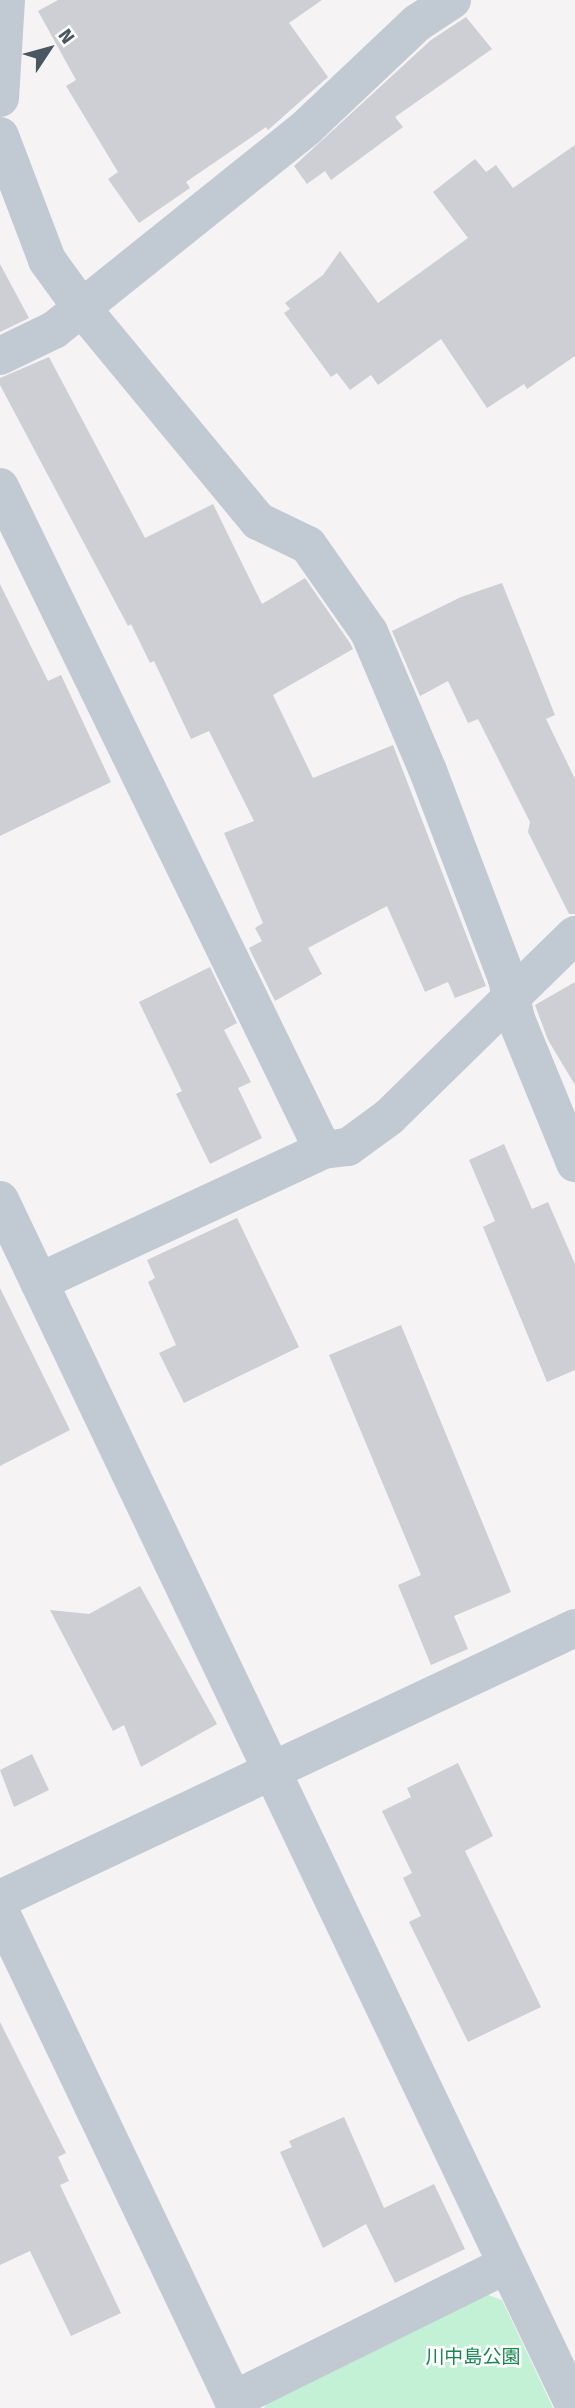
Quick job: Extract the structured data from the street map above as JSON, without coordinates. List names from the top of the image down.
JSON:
{
  "parks": ["川中島公園"],
  "north": "top right"
}
